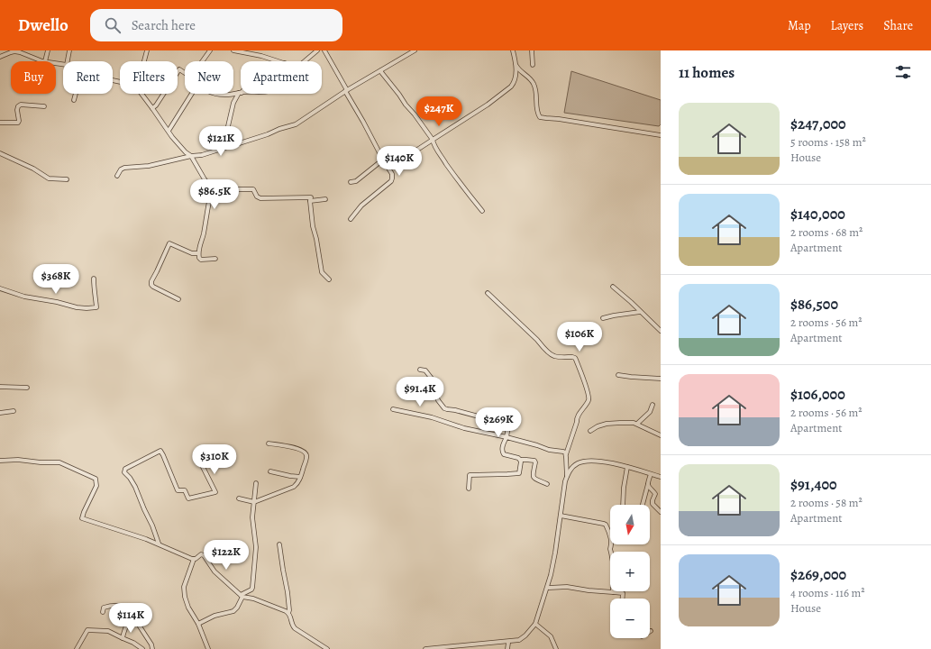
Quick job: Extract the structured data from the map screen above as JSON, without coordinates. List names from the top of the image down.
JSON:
{
  "north": "bottom",
  "page": {
    "header": "Dwello",
    "search": "Search here",
    "nav": ["Map", "Layers", "Share"],
    "heading": "11 homes",
    "chip": [
      "Buy",
      "Rent",
      "Filters",
      "New",
      "Apartment"
    ],
    "list": [
      {
        "name": "$247,000",
        "note": "5 rooms · 158 m² · House"
      },
      {
        "name": "$140,000",
        "note": "2 rooms · 68 m² · Apartment"
      },
      {
        "name": "$86,500",
        "note": "2 rooms · 56 m² · Apartment"
      },
      {
        "name": "$106,000",
        "note": "2 rooms · 56 m² · Apartment"
      },
      {
        "name": "$91,400",
        "note": "2 rooms · 58 m² · Apartment"
      },
      {
        "name": "$269,000",
        "note": "4 rooms · 116 m² · House"
      }
    ],
    "price": [
      "$247K",
      "$121K",
      "$140K",
      "$86.5K",
      "$368K",
      "$106K",
      "$91.4K",
      "$269K",
      "$310K",
      "$122K",
      "$114K"
    ],
    "map_buttons": ["+", "−"]
  }
}
